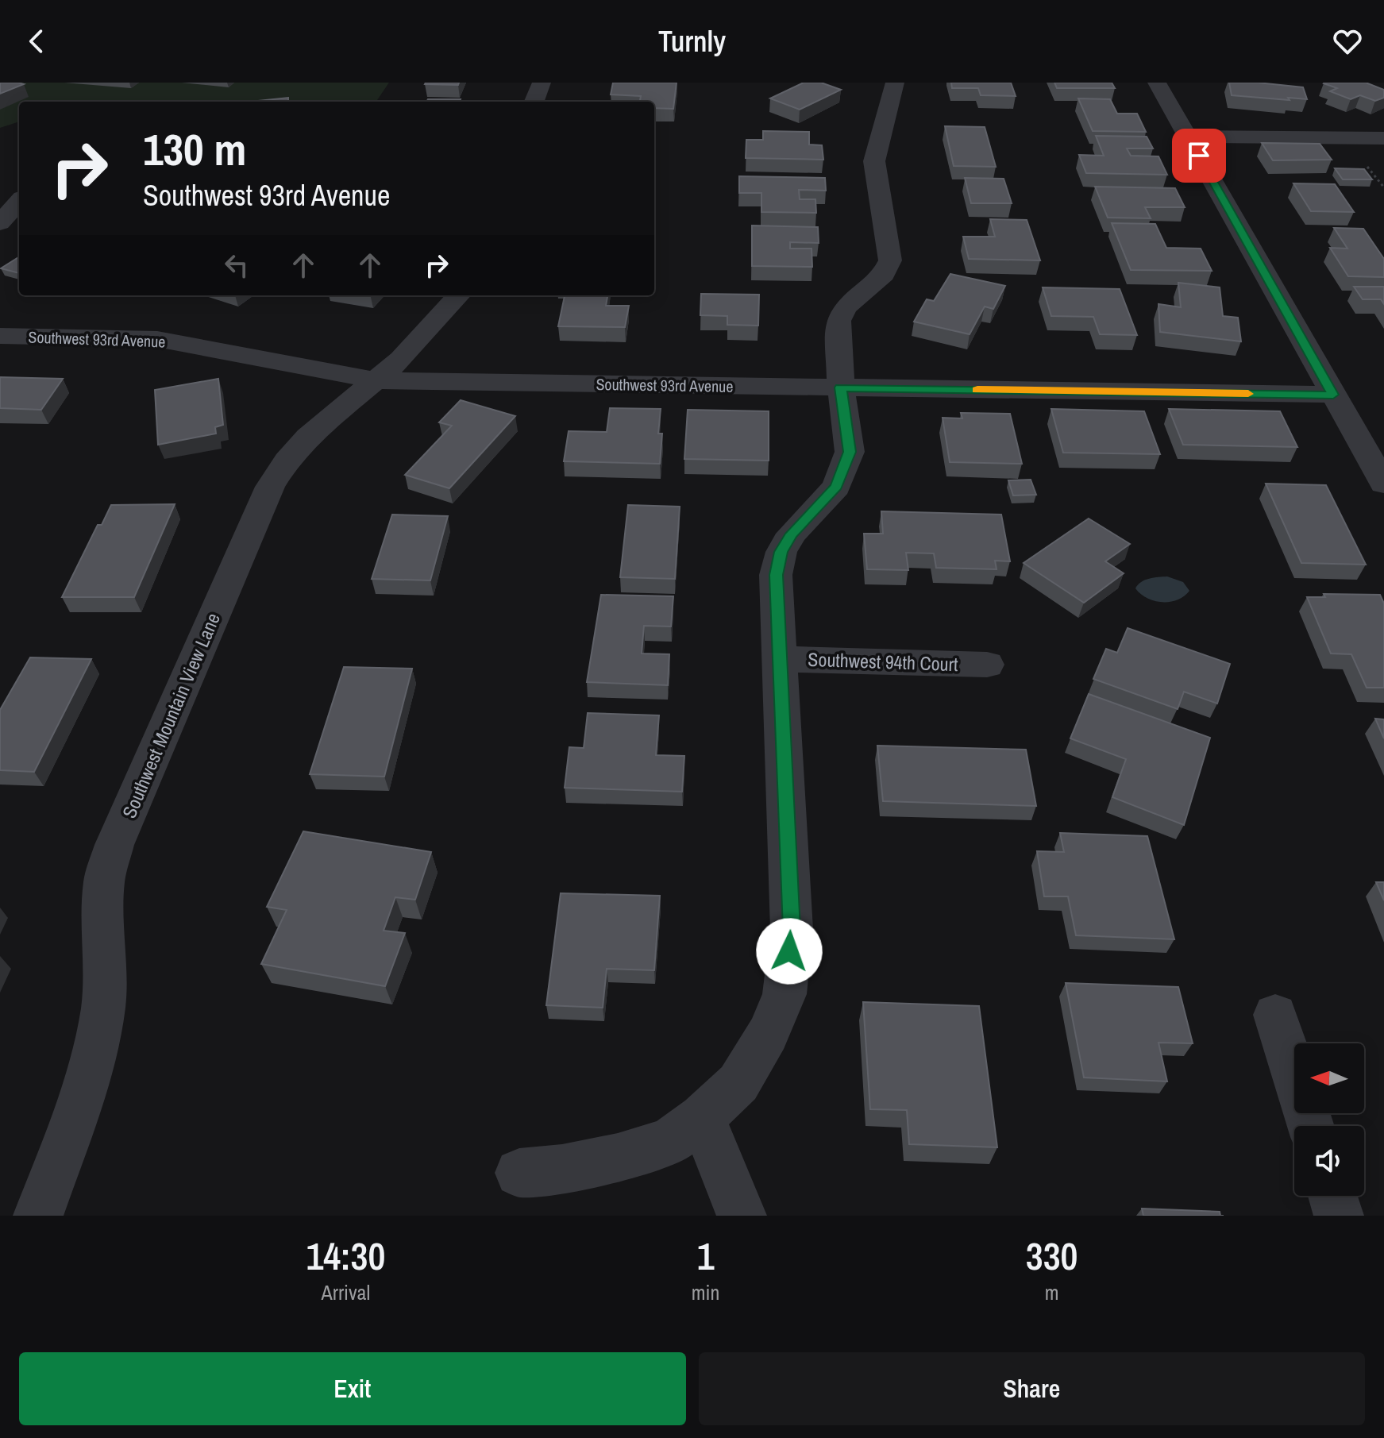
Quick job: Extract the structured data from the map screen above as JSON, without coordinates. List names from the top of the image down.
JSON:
{
  "streets": {
    "street": ["Southwest 93rd Avenue", "Southwest 94th Court", "Southwest Mountain View Lane"]
  },
  "crossings": [
    ["Southwest 93rd Avenue", "Southwest Mountain View Lane"]
  ],
  "north": "left",
  "page": {
    "header": "Turnly",
    "turn": ["130 m", "Southwest 93rd Avenue"],
    "eta": [
      "14:30",
      "Arrival",
      "1",
      "min",
      "330",
      "m"
    ],
    "buttons": ["Exit", "Share"]
  }
}
